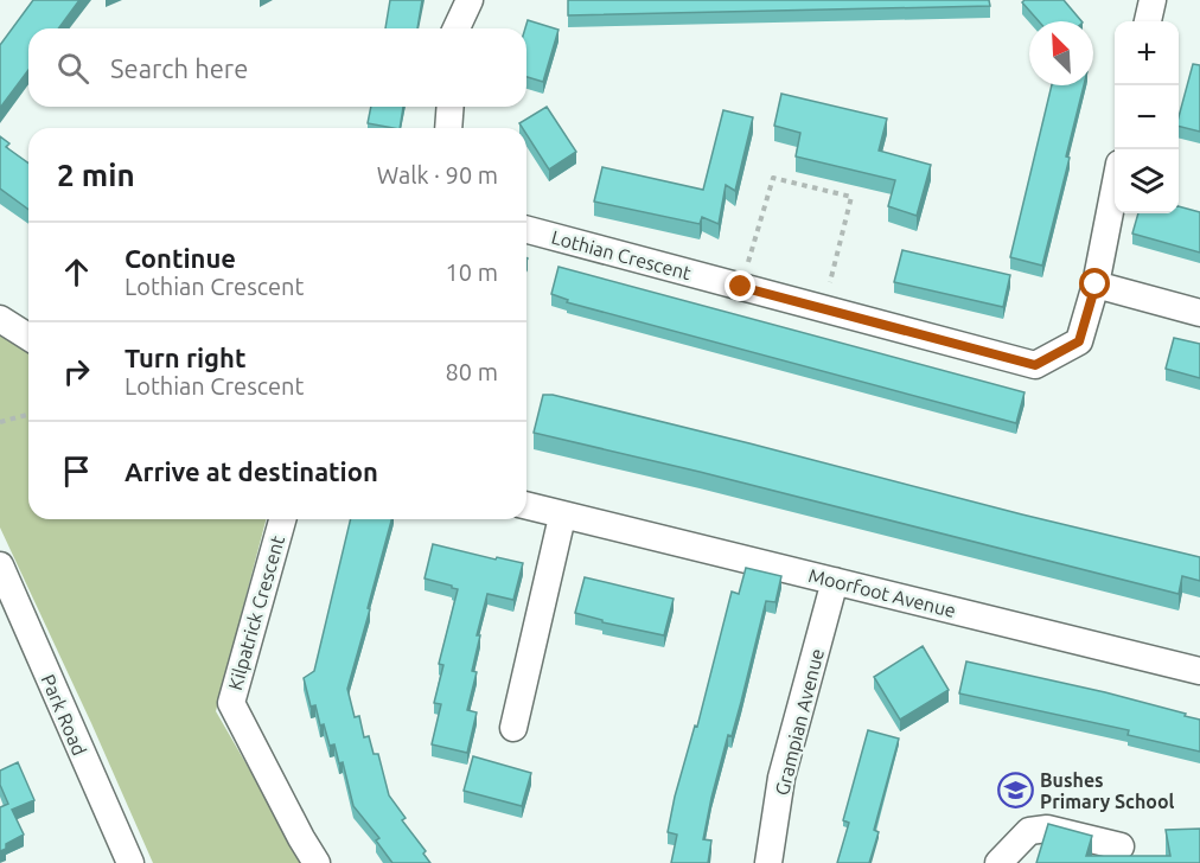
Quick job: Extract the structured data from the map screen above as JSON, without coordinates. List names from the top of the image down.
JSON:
{
  "streets": {
    "street": [
      "Lothian Crescent",
      "Moorfoot Avenue",
      "Kilpatrick Crescent",
      "Park Road",
      "Grampian Avenue"
    ]
  },
  "crossings": [
    ["Moorfoot Avenue", "Grampian Avenue"]
  ],
  "places": {
    "school or university": ["Bushes Primary School"]
  },
  "north": "top left",
  "page": {
    "map_buttons": ["+", "−"],
    "search": "Search here",
    "heading": ["2 min", "Walk · 90 m"],
    "list": [
      ["Continue", "Lothian Crescent", "10 m"],
      ["Turn right", "Lothian Crescent", "80 m"],
      "Arrive at destination"
    ]
  }
}
